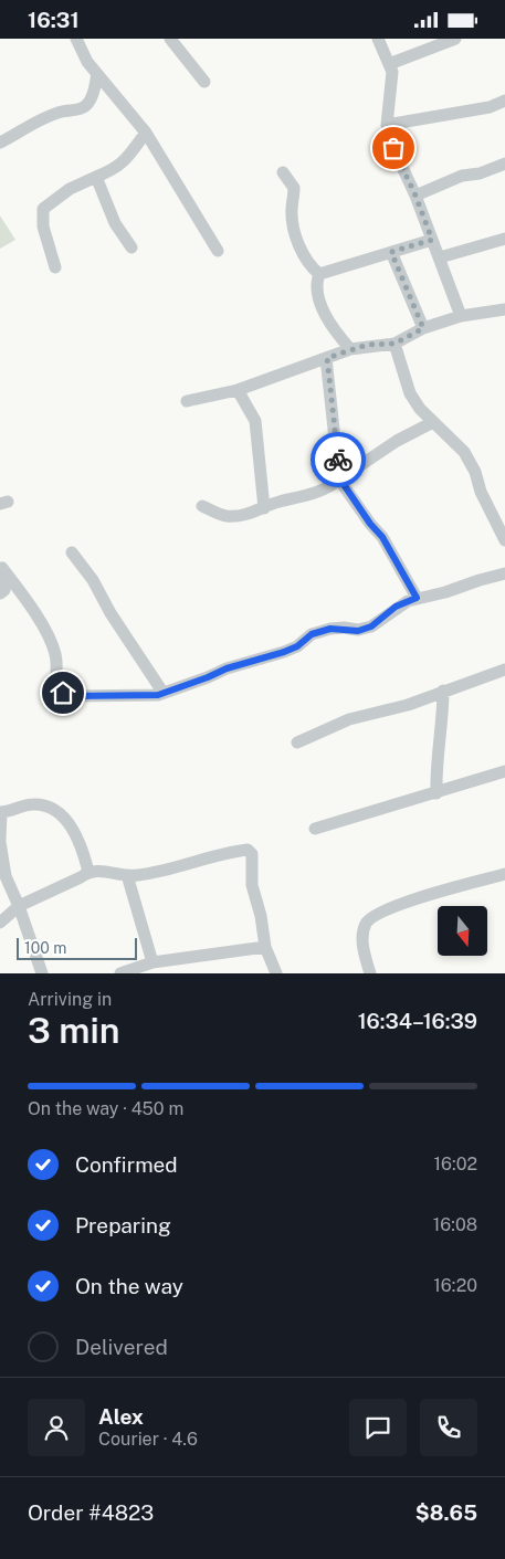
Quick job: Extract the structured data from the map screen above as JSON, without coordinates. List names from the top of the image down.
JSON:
{
  "scale_bar": "100 m",
  "north": "bottom",
  "page": {
    "status": "16:31",
    "scale": "100 m",
    "heading": ["3 min", "Arriving in", "16:34–16:39"],
    "panel": [
      "Alex",
      "Courier · 4.6",
      "Order #4823",
      "$8.65"
    ],
    "bar": "On the way · 450 m",
    "list": [
      ["Confirmed", "16:02"],
      ["Preparing", "16:08"],
      ["On the way", "16:20"],
      "Delivered"
    ]
  }
}
